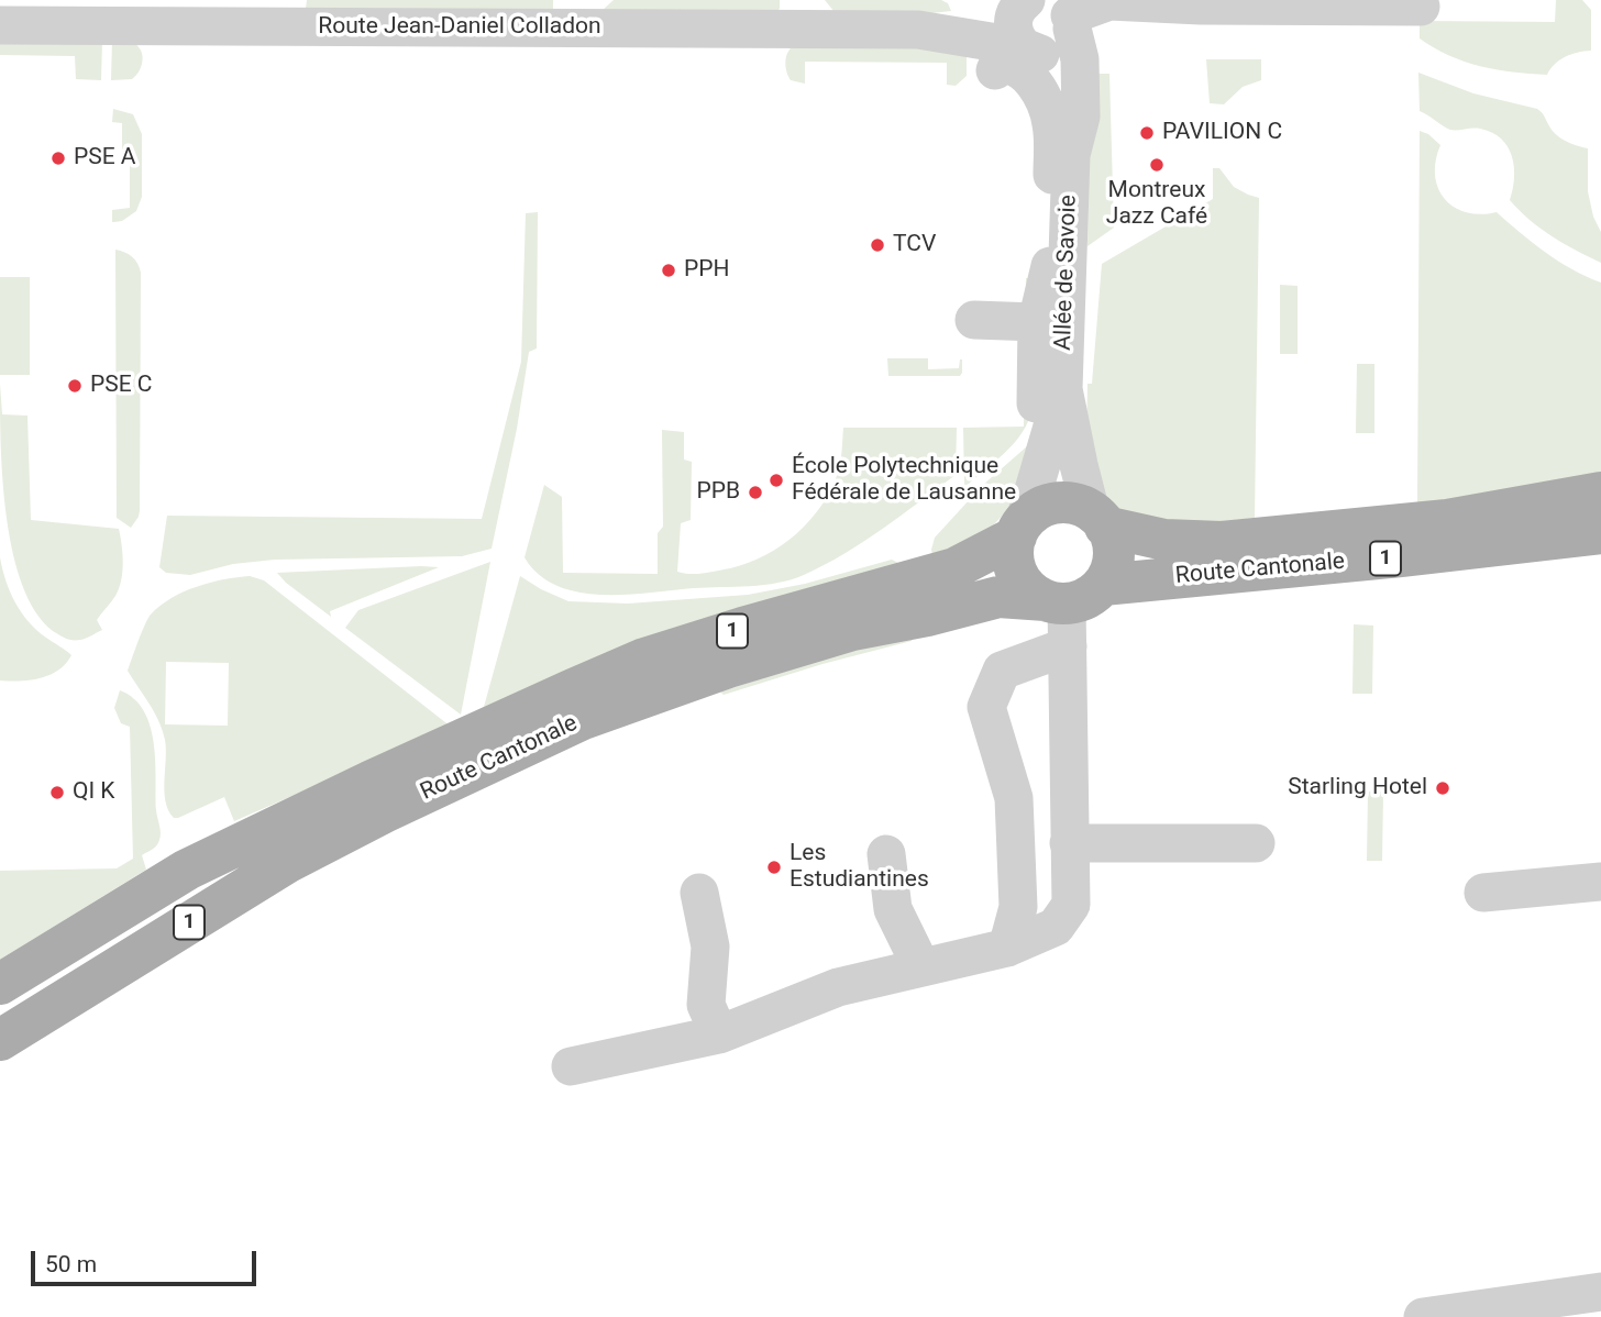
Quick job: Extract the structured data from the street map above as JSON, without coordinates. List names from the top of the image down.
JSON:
{
  "streets": {
    "main road": ["1", "Route Cantonale"],
    "street": ["Route Jean-Daniel Colladon", "Allée de Savoie"]
  },
  "crossings": [
    ["Route Jean-Daniel Colladon", "Allée de Savoie"],
    ["Allée de Savoie", "Route Cantonale"]
  ],
  "places": [
    "PAVILION C",
    "PSE A",
    "Montreux Jazz Café",
    "TCV",
    "PPH",
    "PSE C",
    "École Polytechnique Fédérale de Lausanne",
    "PPB",
    "Starling Hotel",
    "QI K",
    "Les Estudiantines"
  ],
  "scale_bar": "50 m"
}
